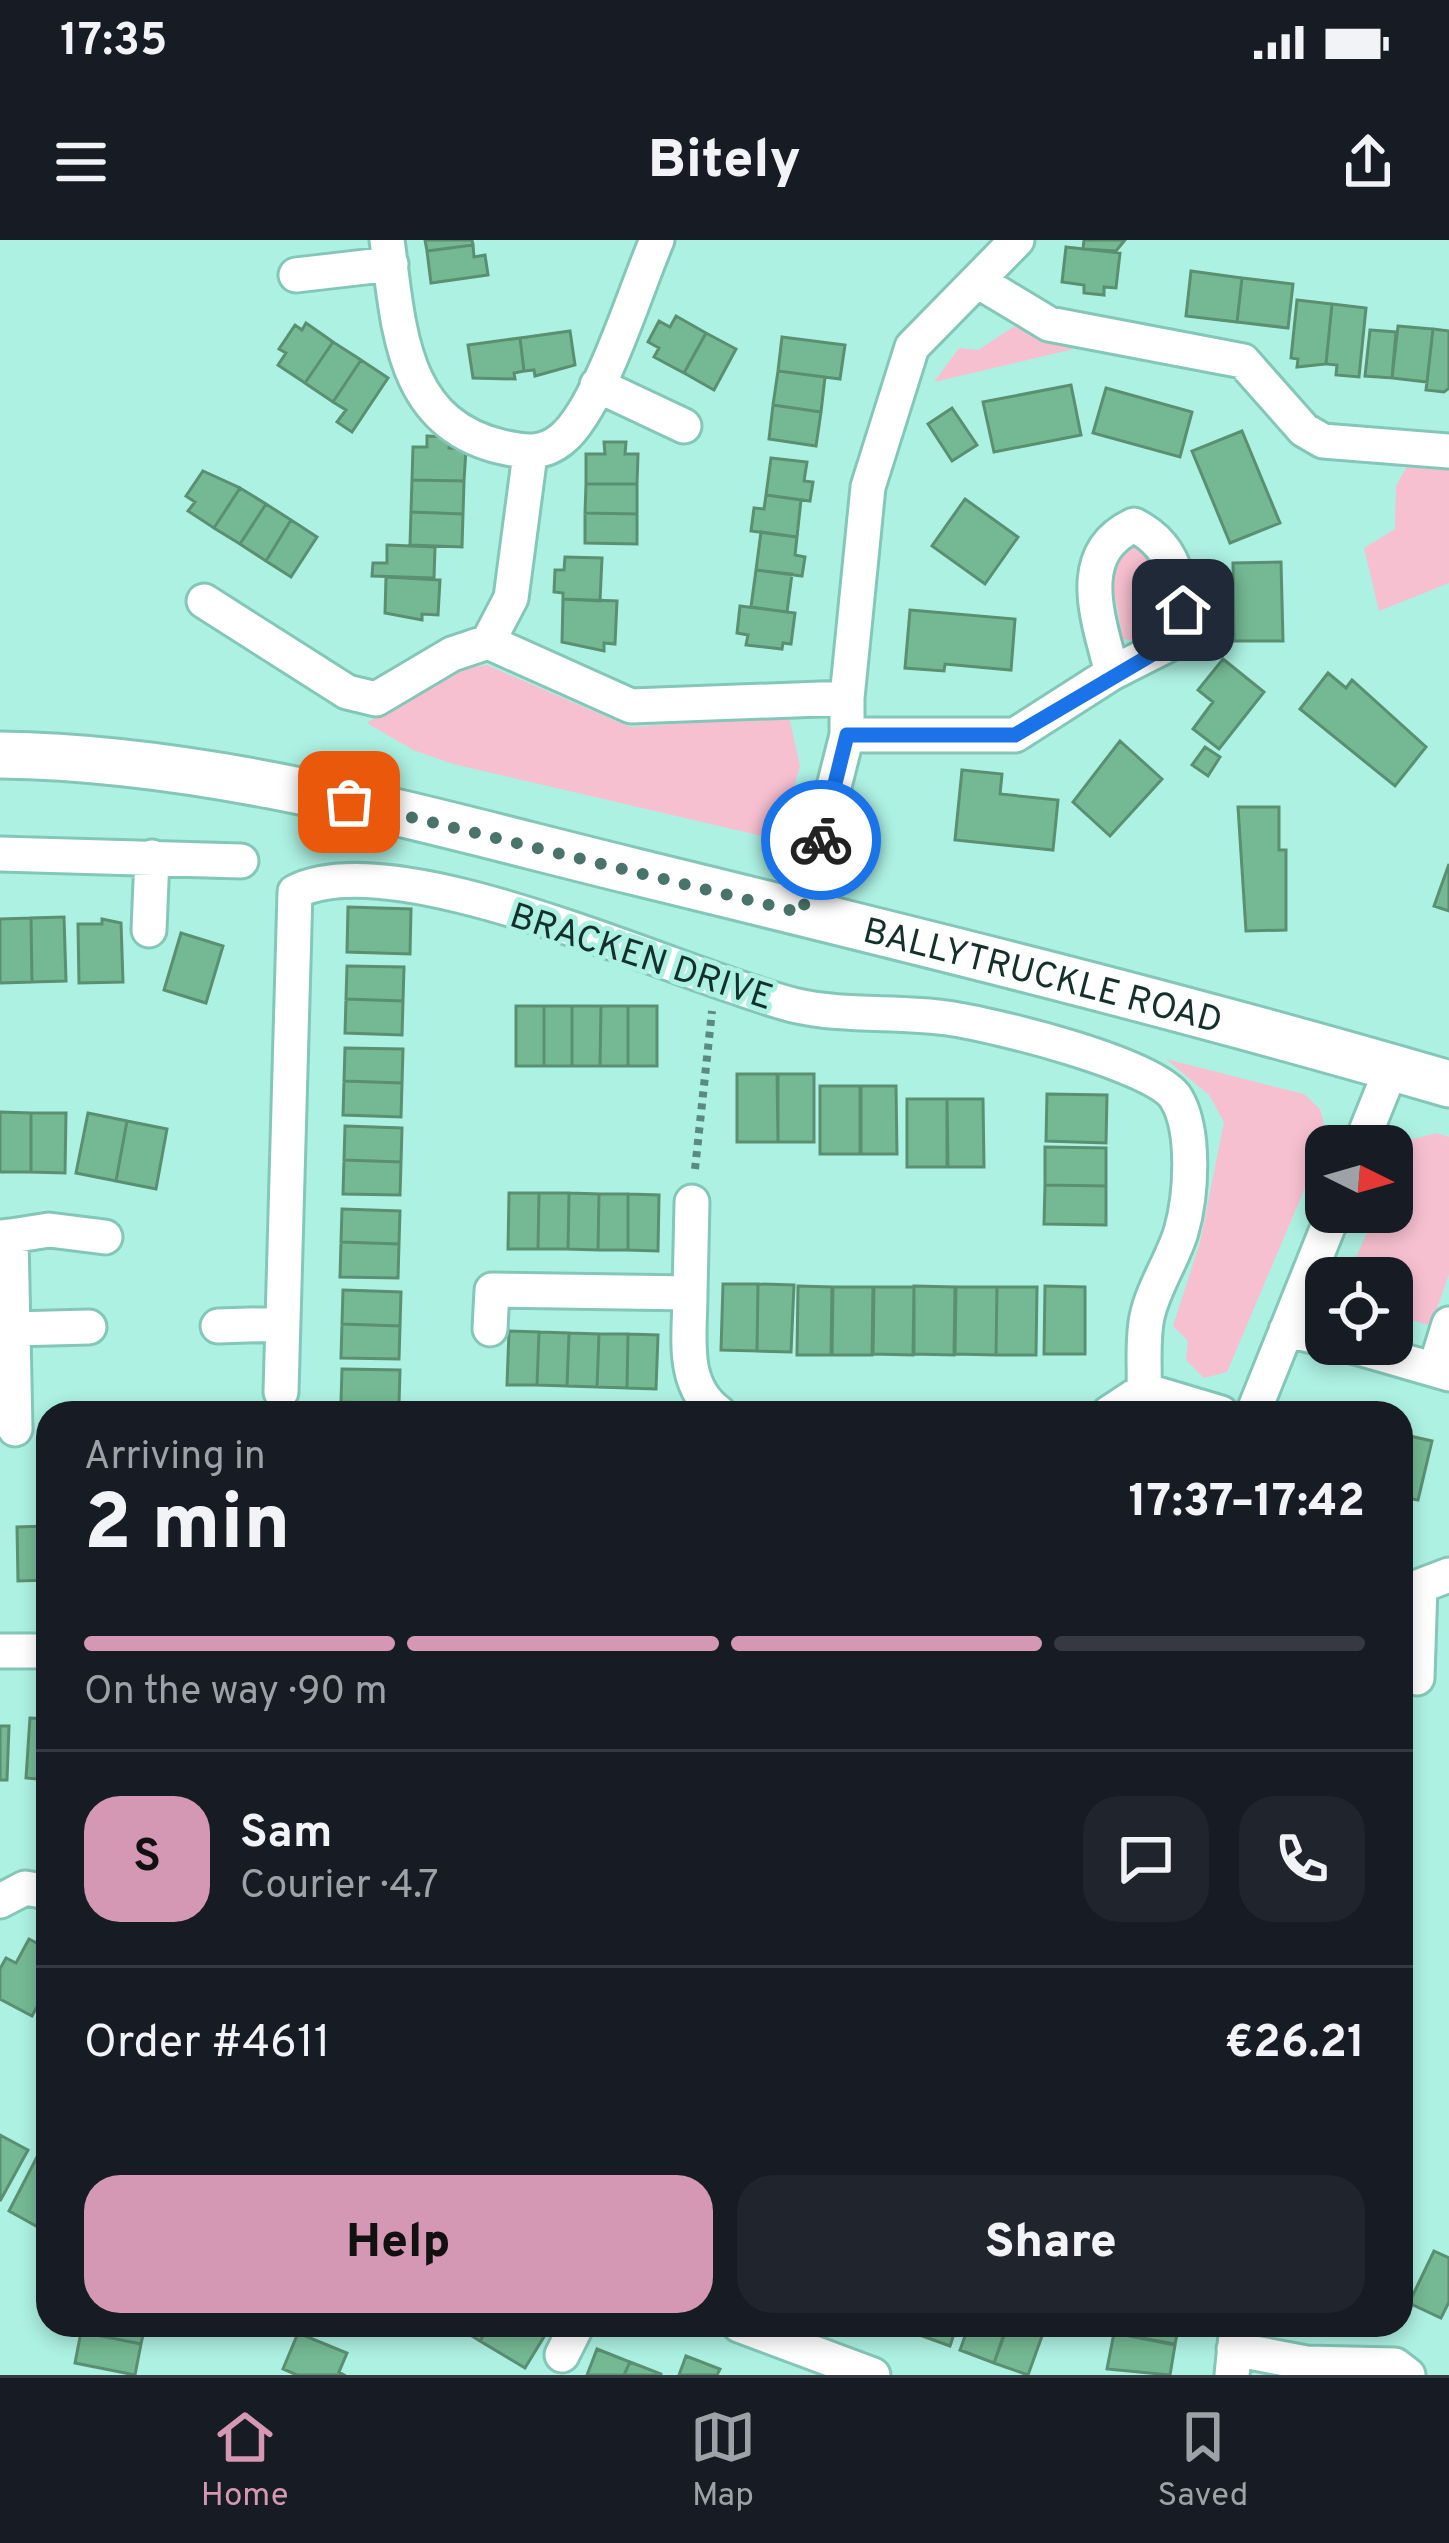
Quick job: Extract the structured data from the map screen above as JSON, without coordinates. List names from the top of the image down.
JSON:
{
  "streets": {
    "street": ["BRACKEN DRIVE", "BALLYTRUCKLE ROAD"]
  },
  "north": "right",
  "page": {
    "status": "17:35",
    "header": "Bitely",
    "heading": ["2 min", "Arriving in", "17:37–17:42"],
    "panel": [
      "Sam",
      "Courier · 4.7",
      "Order #4611",
      "€26.21"
    ],
    "bar": "On the way · 90 m",
    "round": "S",
    "buttons": ["Help", "Share"],
    "tabs": ["Home", "Map", "Saved"]
  }
}
